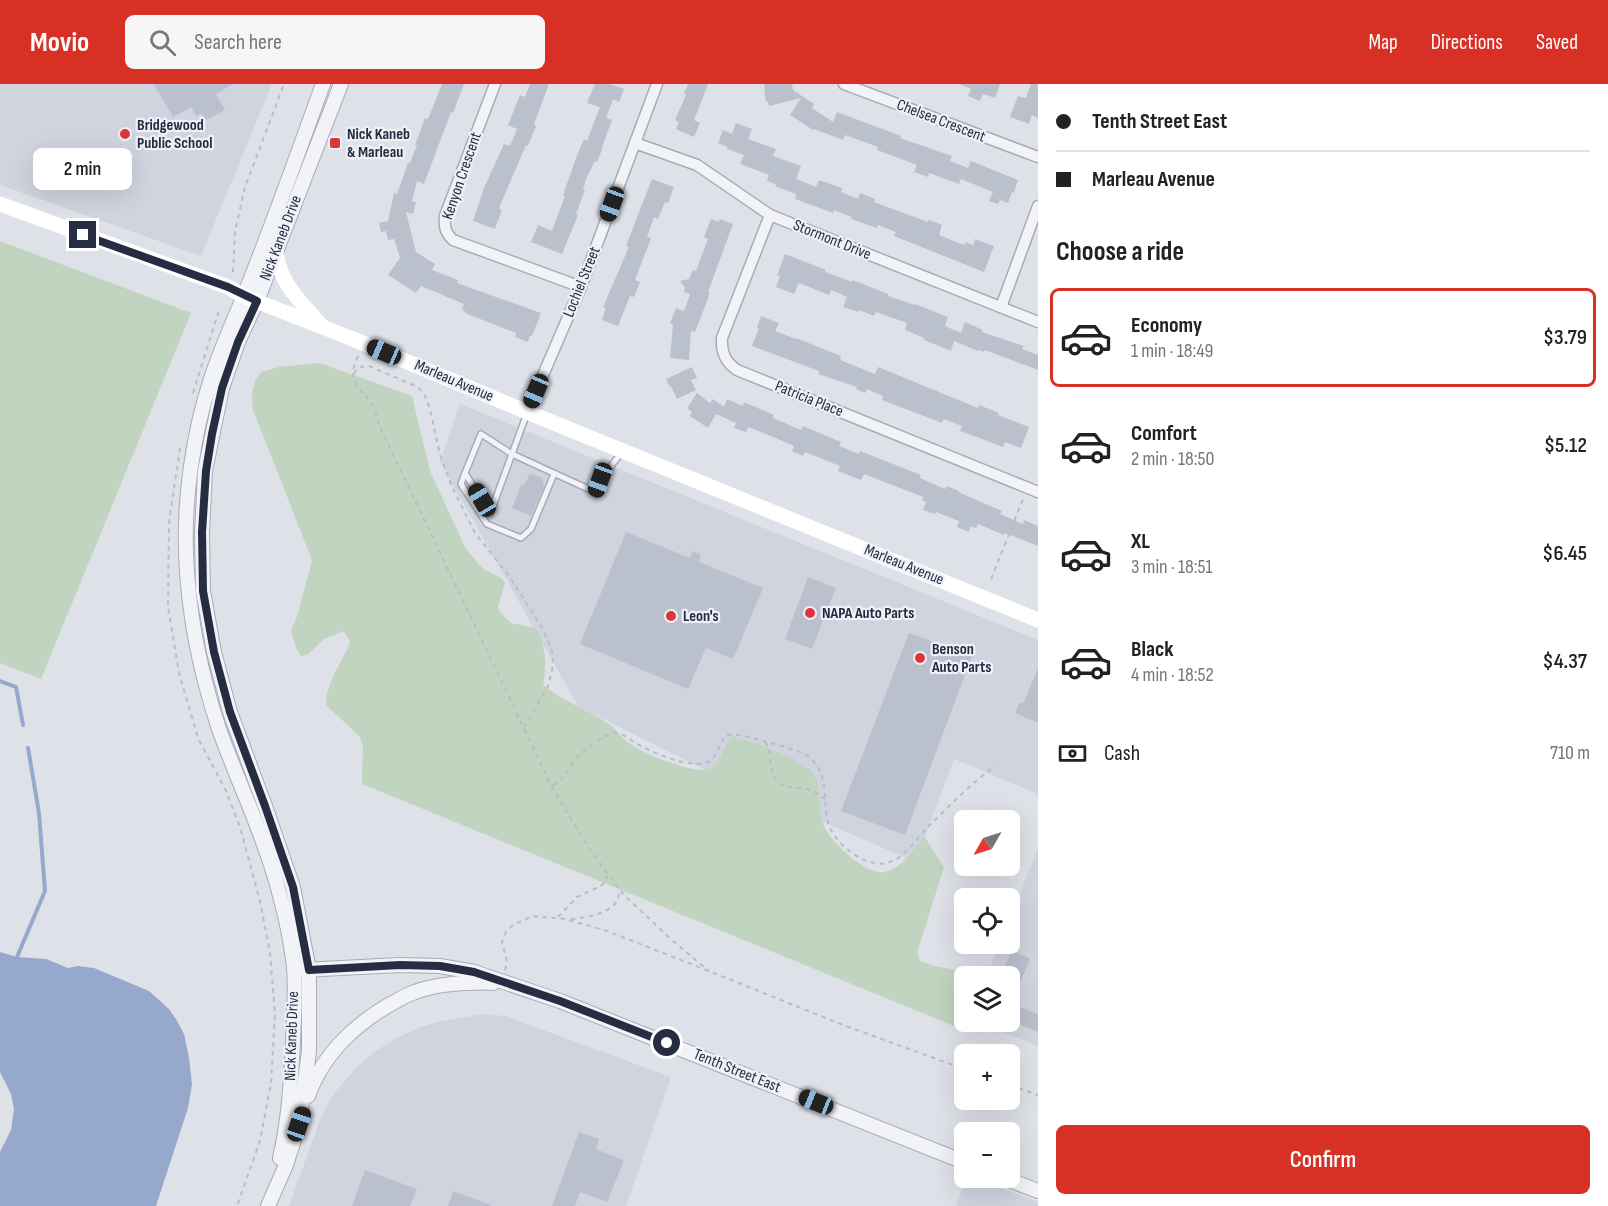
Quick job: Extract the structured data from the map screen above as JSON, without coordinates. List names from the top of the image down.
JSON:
{
  "streets": {
    "main road": ["Marleau Avenue"],
    "street": [
      "Chelsea Crescent",
      "Kenyon Crescent",
      "Nick Kaneb Drive",
      "Stormont Drive",
      "Lochiel Street",
      "Patricia Place",
      "Tenth Street East"
    ]
  },
  "crossings": [
    ["Kenyon Crescent", "Lochiel Street"],
    ["Nick Kaneb Drive", "Marleau Avenue"],
    ["Nick Kaneb Drive", "Tenth Street East"],
    ["Stormont Drive", "Lochiel Street"],
    ["Stormont Drive", "Patricia Place"],
    ["Lochiel Street", "Marleau Avenue"]
  ],
  "places": {
    "other": [
      "Bridgewood Public School",
      "NAPA Auto Parts",
      "Leon's",
      "Benson Auto Parts"
    ],
    "transit": ["Nick Kaneb & Marleau"]
  },
  "north": "bottom left",
  "page": {
    "header": "Movio",
    "search": "Search here",
    "nav": ["Map", "Directions", "Saved"],
    "banner": ["Tenth Street East", "Marleau Avenue"],
    "bubble": "2 min",
    "heading": "Choose a ride",
    "list": [
      {
        "name": "Economy",
        "note": "1 min · 18:49",
        "value": "$3.79"
      },
      {
        "name": "Comfort",
        "note": "2 min · 18:50",
        "value": "$5.12"
      },
      {
        "name": "XL",
        "note": "3 min · 18:51",
        "value": "$6.45"
      },
      {
        "name": "Black",
        "note": "4 min · 18:52",
        "value": "$4.37"
      }
    ],
    "pay": ["Cash", "710 m"],
    "map_buttons": ["+", "−"],
    "buttons": "Confirm"
  }
}
